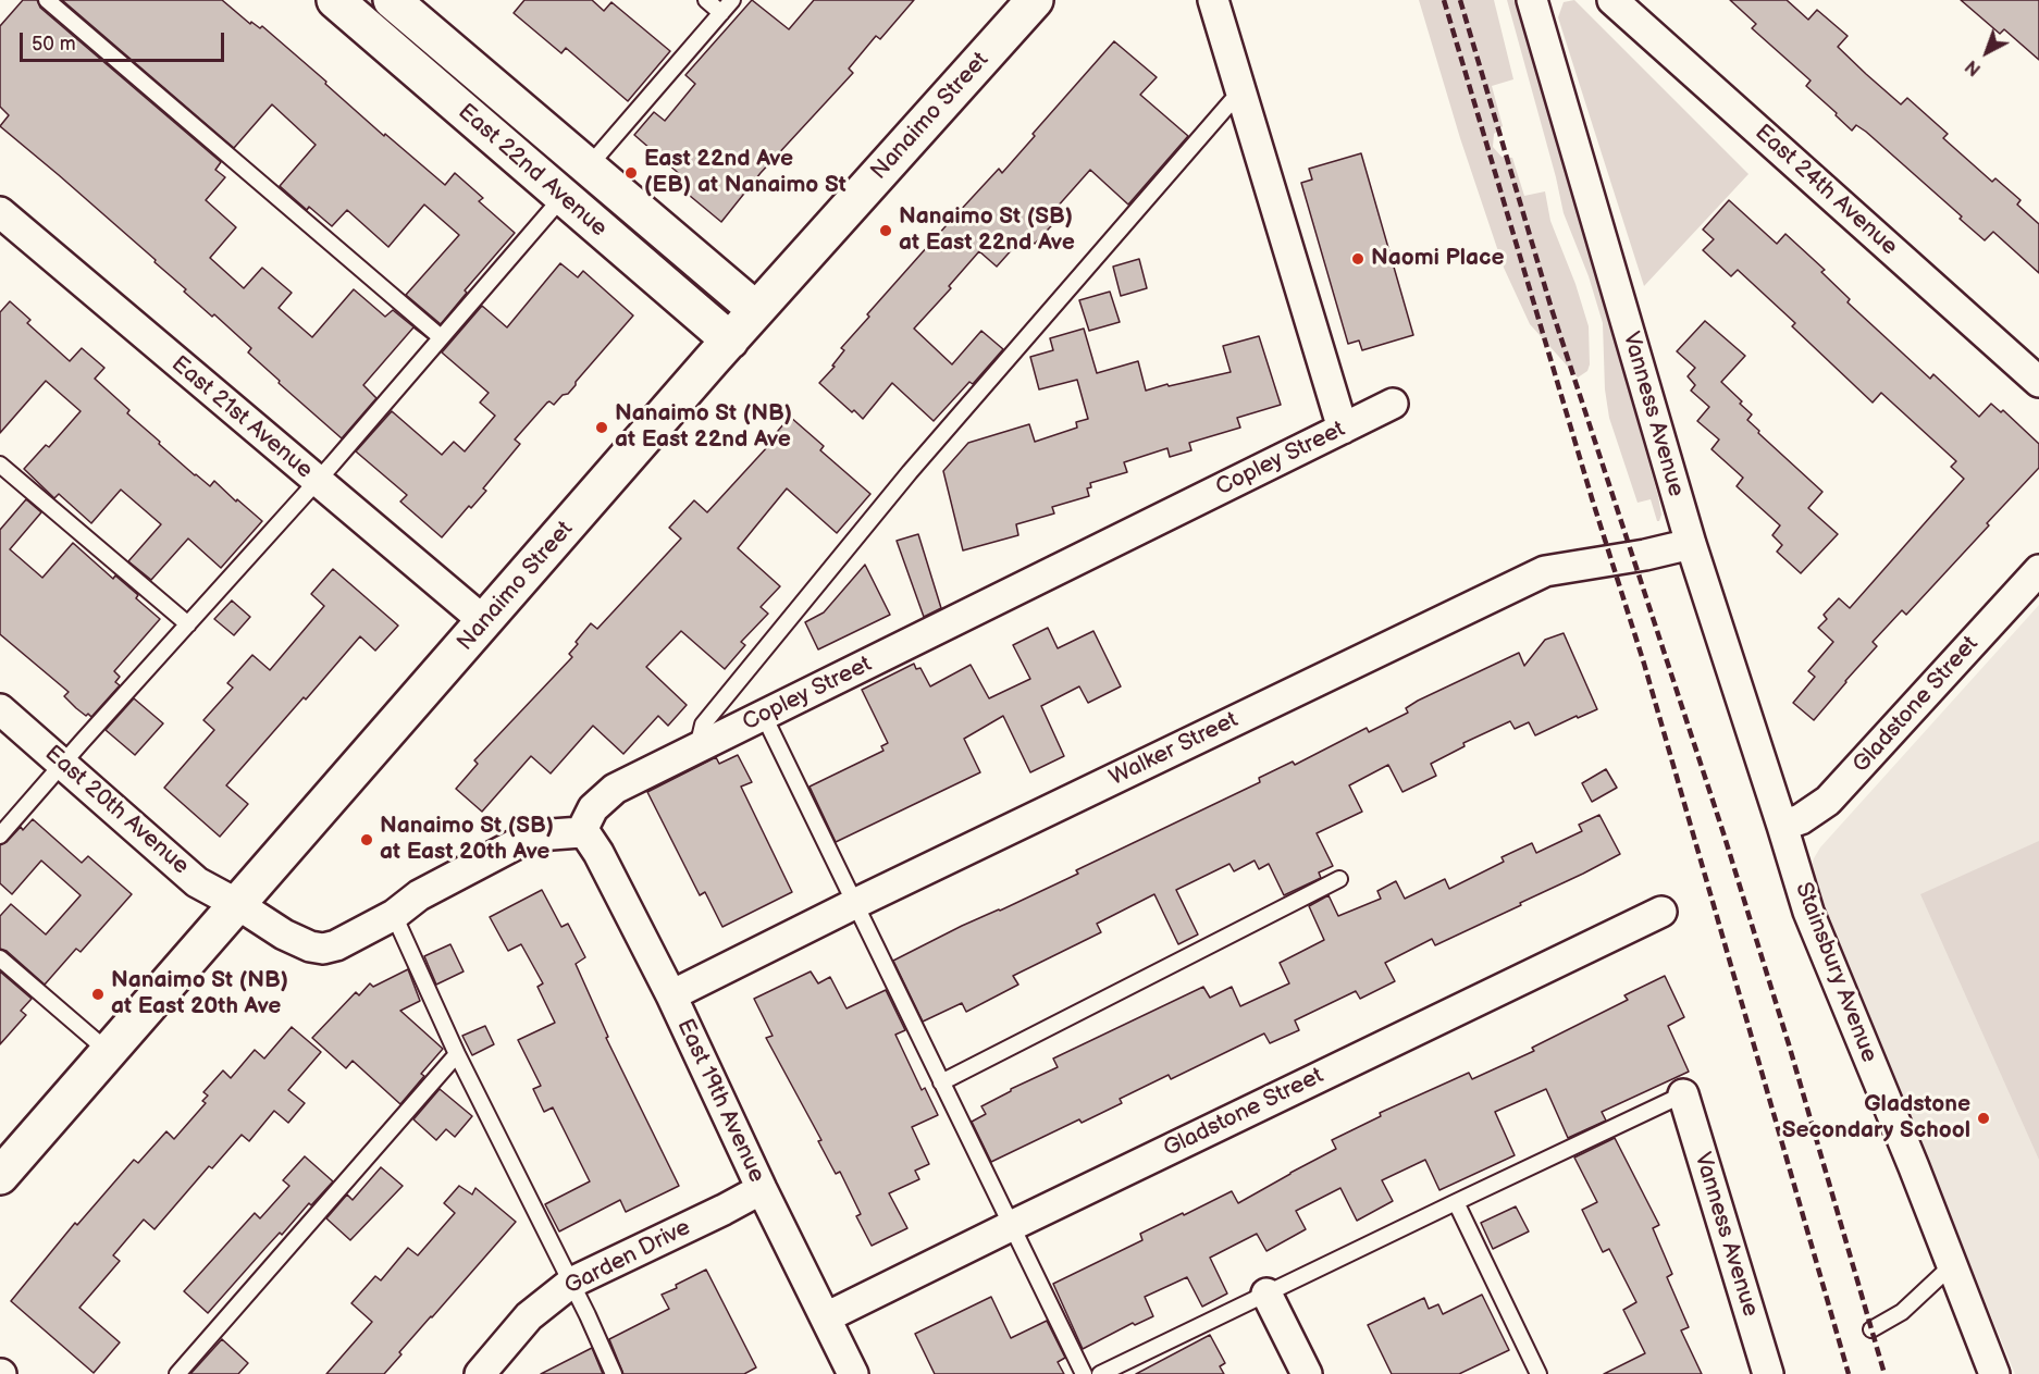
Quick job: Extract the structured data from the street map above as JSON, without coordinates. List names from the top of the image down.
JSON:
{
  "streets": {
    "main road": ["Nanaimo Street", "East 22nd Avenue"],
    "street": [
      "East 24th Avenue",
      "Vanness Avenue",
      "East 21st Avenue",
      "Copley Street",
      "Gladstone Street",
      "Walker Street",
      "East 20th Avenue",
      "Stainsbury Avenue",
      "East 19th Avenue",
      "Garden Drive"
    ]
  },
  "crossings": [
    ["Nanaimo Street", "East 22nd Avenue"],
    ["Nanaimo Street", "East 21st Avenue"],
    ["Nanaimo Street", "East 20th Avenue"],
    ["Vanness Avenue", "Gladstone Street"],
    ["Vanness Avenue", "Walker Street"],
    ["Vanness Avenue", "Stainsbury Avenue"],
    ["Copley Street", "East 19th Avenue"],
    ["Gladstone Street", "Stainsbury Avenue"],
    ["Gladstone Street", "East 19th Avenue"],
    ["Walker Street", "East 19th Avenue"],
    ["East 19th Avenue", "Garden Drive"]
  ],
  "places": [
    "East 22nd Ave (EB) at Nanaimo St",
    "Nanaimo St (SB) at East 22nd Ave",
    "Naomi Place",
    "Nanaimo St (NB) at East 22nd Ave",
    "Nanaimo St (SB) at East 20th Ave",
    "Nanaimo St (NB) at East 20th Ave",
    "Gladstone Secondary School"
  ],
  "scale_bar": "50 m",
  "north": "bottom left"
}
